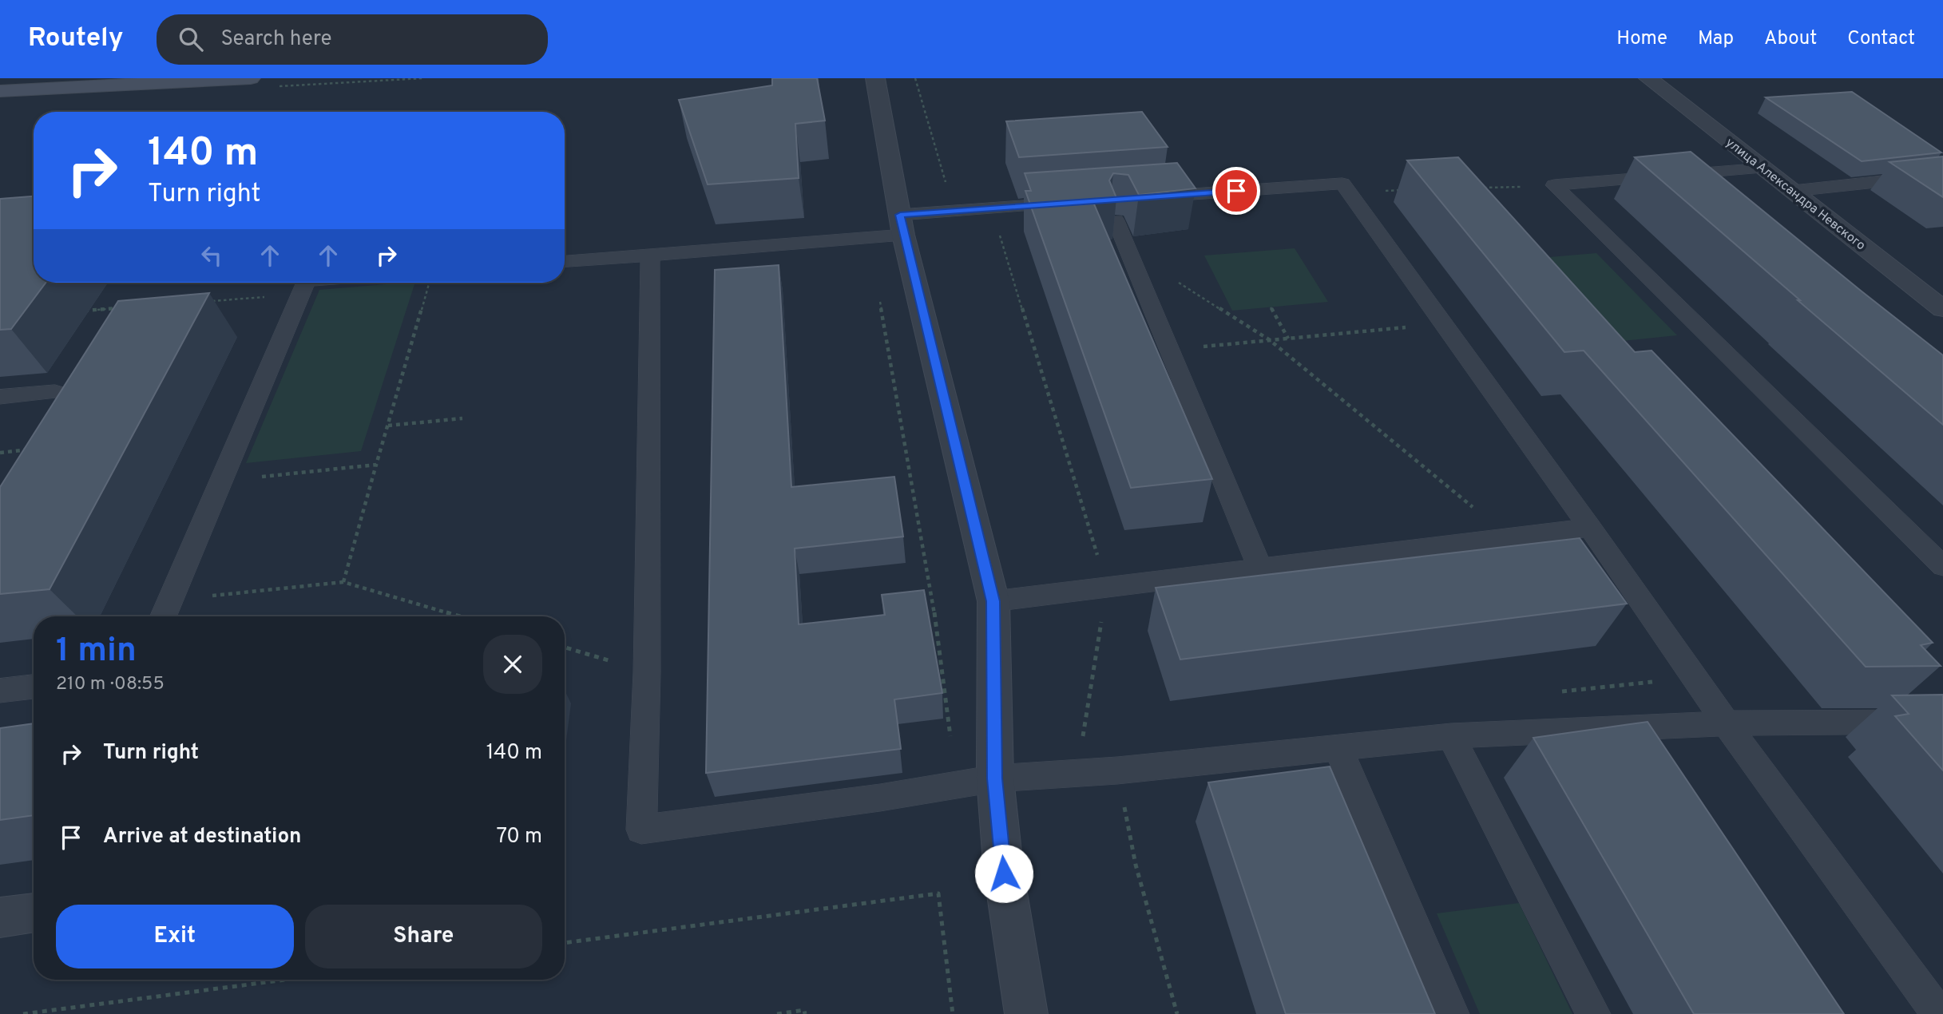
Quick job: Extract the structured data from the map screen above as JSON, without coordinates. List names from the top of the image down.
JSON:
{
  "streets": {
    "street": ["улица Александра Невского"]
  },
  "page": {
    "header": "Routely",
    "search": "Search here",
    "nav": [
      "Home",
      "Map",
      "About",
      "Contact"
    ],
    "turn": ["140 m", "Turn right"],
    "heading": ["1 min", "210 m · 08:55"],
    "list": [
      {
        "name": "Turn right",
        "value": "140 m"
      },
      {
        "name": "Arrive at destination",
        "value": "70 m"
      }
    ],
    "buttons": ["Exit", "Share"]
  }
}
